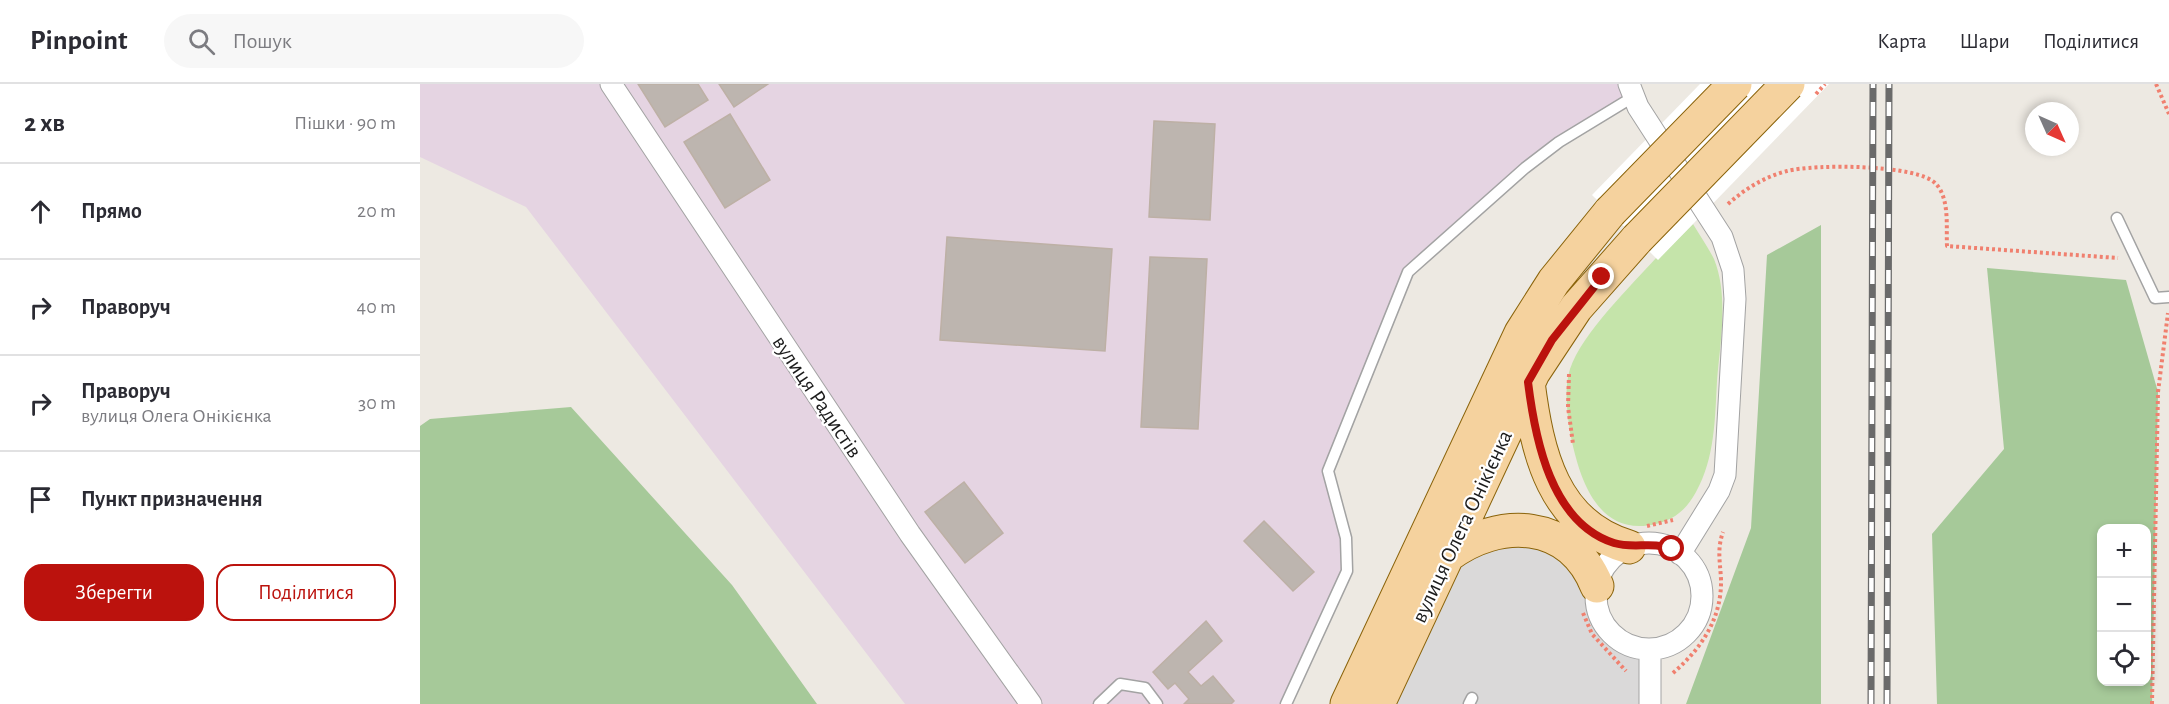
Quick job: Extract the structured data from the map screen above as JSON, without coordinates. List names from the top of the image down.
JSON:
{
  "streets": {
    "main road": ["вулиця Олега Онікієнка"],
    "street": ["вулиця Радистів"]
  },
  "north": "bottom right",
  "page": {
    "header": "Pinpoint",
    "search": "Пошук",
    "nav": ["Карта", "Шари", "Поділитися"],
    "heading": ["2 хв", "Пішки · 90 m"],
    "list": [
      ["Прямо", "20 m"],
      ["Праворуч", "40 m"],
      ["Праворуч", "вулиця Олега Онікієнка", "30 m"],
      "Пункт призначення"
    ],
    "map_buttons": ["+", "−"],
    "buttons": ["Зберегти", "Поділитися"]
  }
}
